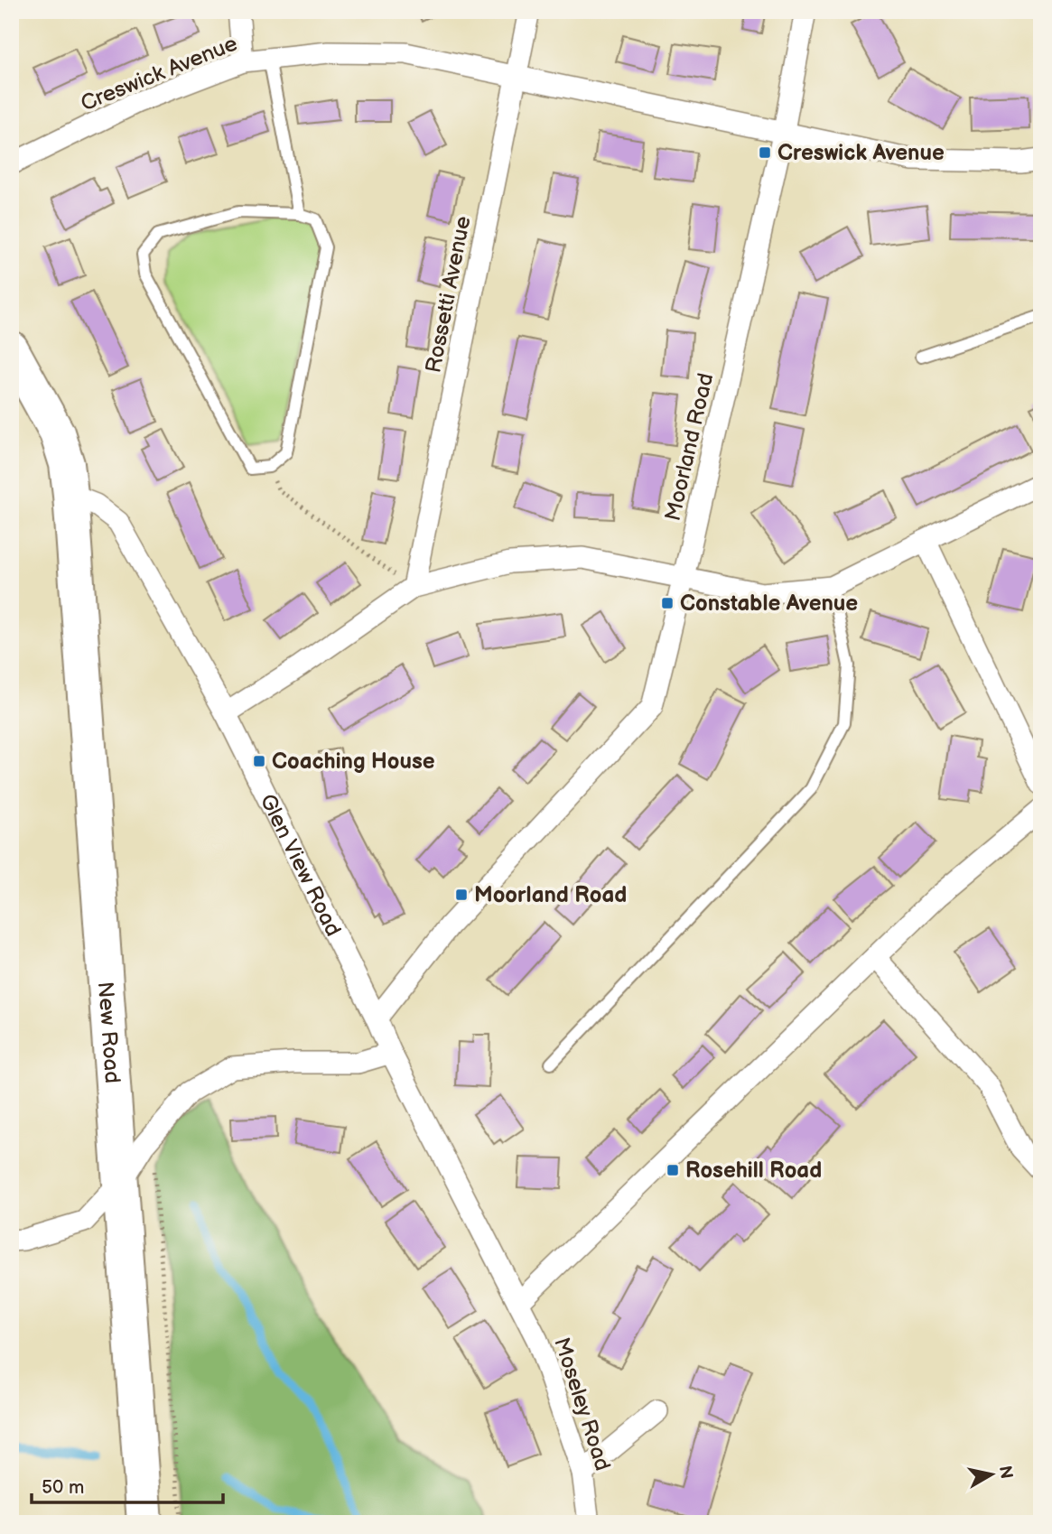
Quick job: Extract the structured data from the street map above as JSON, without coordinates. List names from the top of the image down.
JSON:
{
  "streets": {
    "highway": ["New Road"],
    "street": [
      "Creswick Avenue",
      "Rossetti Avenue",
      "Moorland Road",
      "Glen View Road",
      "Moseley Road"
    ]
  },
  "crossings": [
    ["Creswick Avenue", "Rossetti Avenue"],
    ["Creswick Avenue", "Moorland Road"],
    ["Moorland Road", "Glen View Road"],
    ["Glen View Road", "New Road"],
    ["Glen View Road", "Moseley Road"]
  ],
  "places": {
    "transit": [
      "Creswick Avenue",
      "Constable Avenue",
      "Coaching House",
      "Moorland Road",
      "Rosehill Road"
    ]
  },
  "scale_bar": "50 m",
  "north": "right"
}
